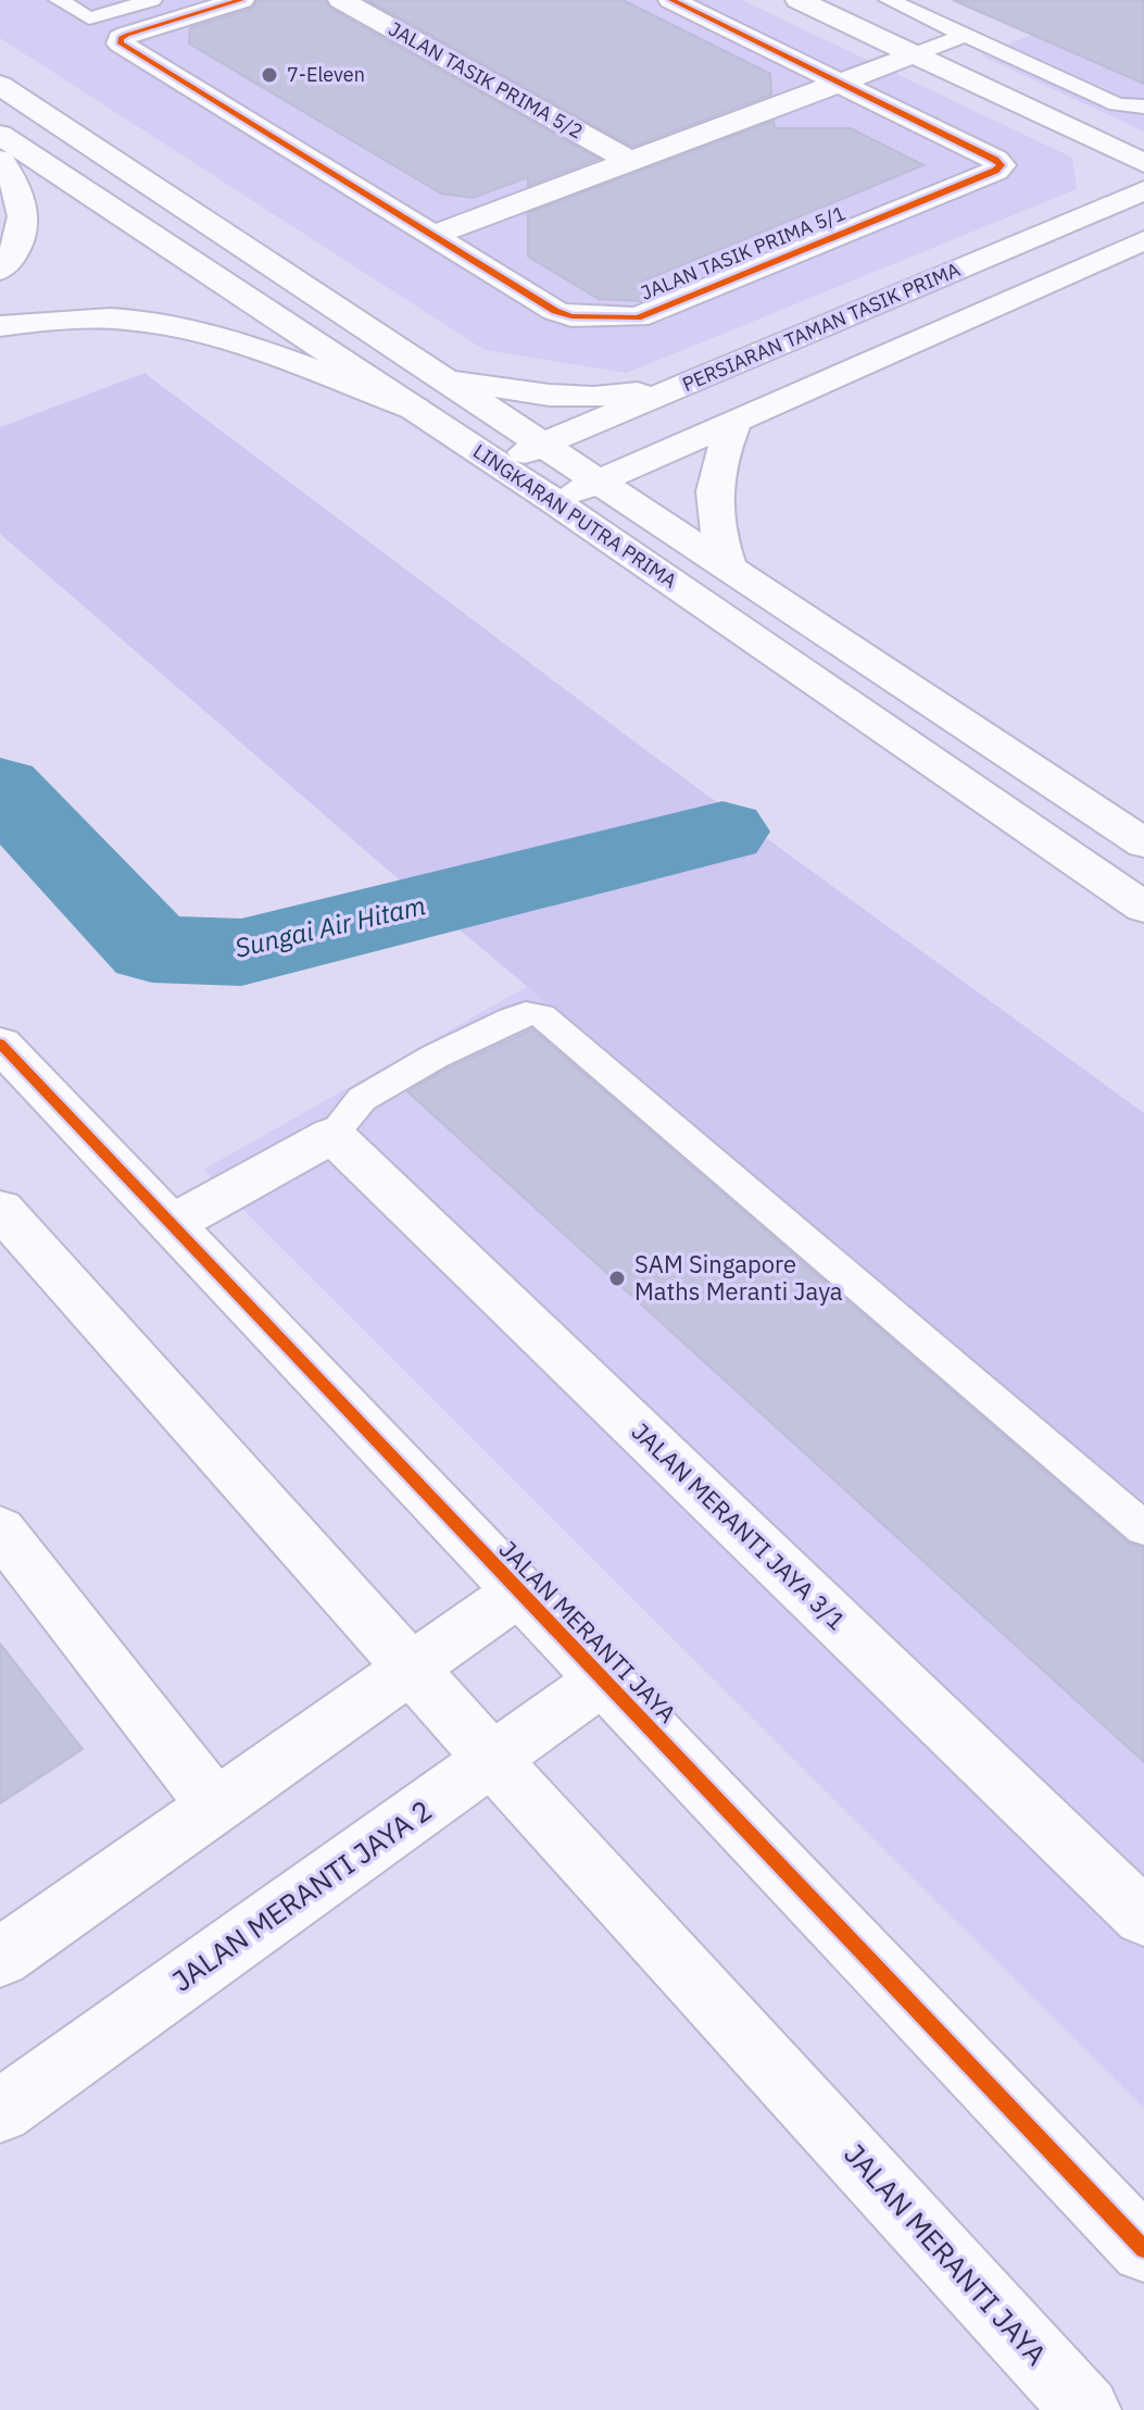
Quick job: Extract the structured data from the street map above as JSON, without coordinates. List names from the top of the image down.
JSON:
{
  "streets": {
    "street": [
      "JALAN TASIK PRIMA 5/2",
      "JALAN TASIK PRIMA 5/1",
      "PERSIARAN TAMAN TASIK PRIMA",
      "LINGKARAN PUTRA PRIMA",
      "JALAN MERANTI JAYA 3/1",
      "JALAN MERANTI JAYA",
      "JALAN MERANTI JAYA 2"
    ]
  },
  "crossings": [
    ["PERSIARAN TAMAN TASIK PRIMA", "LINGKARAN PUTRA PRIMA"],
    ["JALAN MERANTI JAYA", "JALAN MERANTI JAYA 2"]
  ],
  "water": ["Sungai Air Hitam"],
  "places": ["7-Eleven", "SAM Singapore Maths Meranti Jaya"]
}
